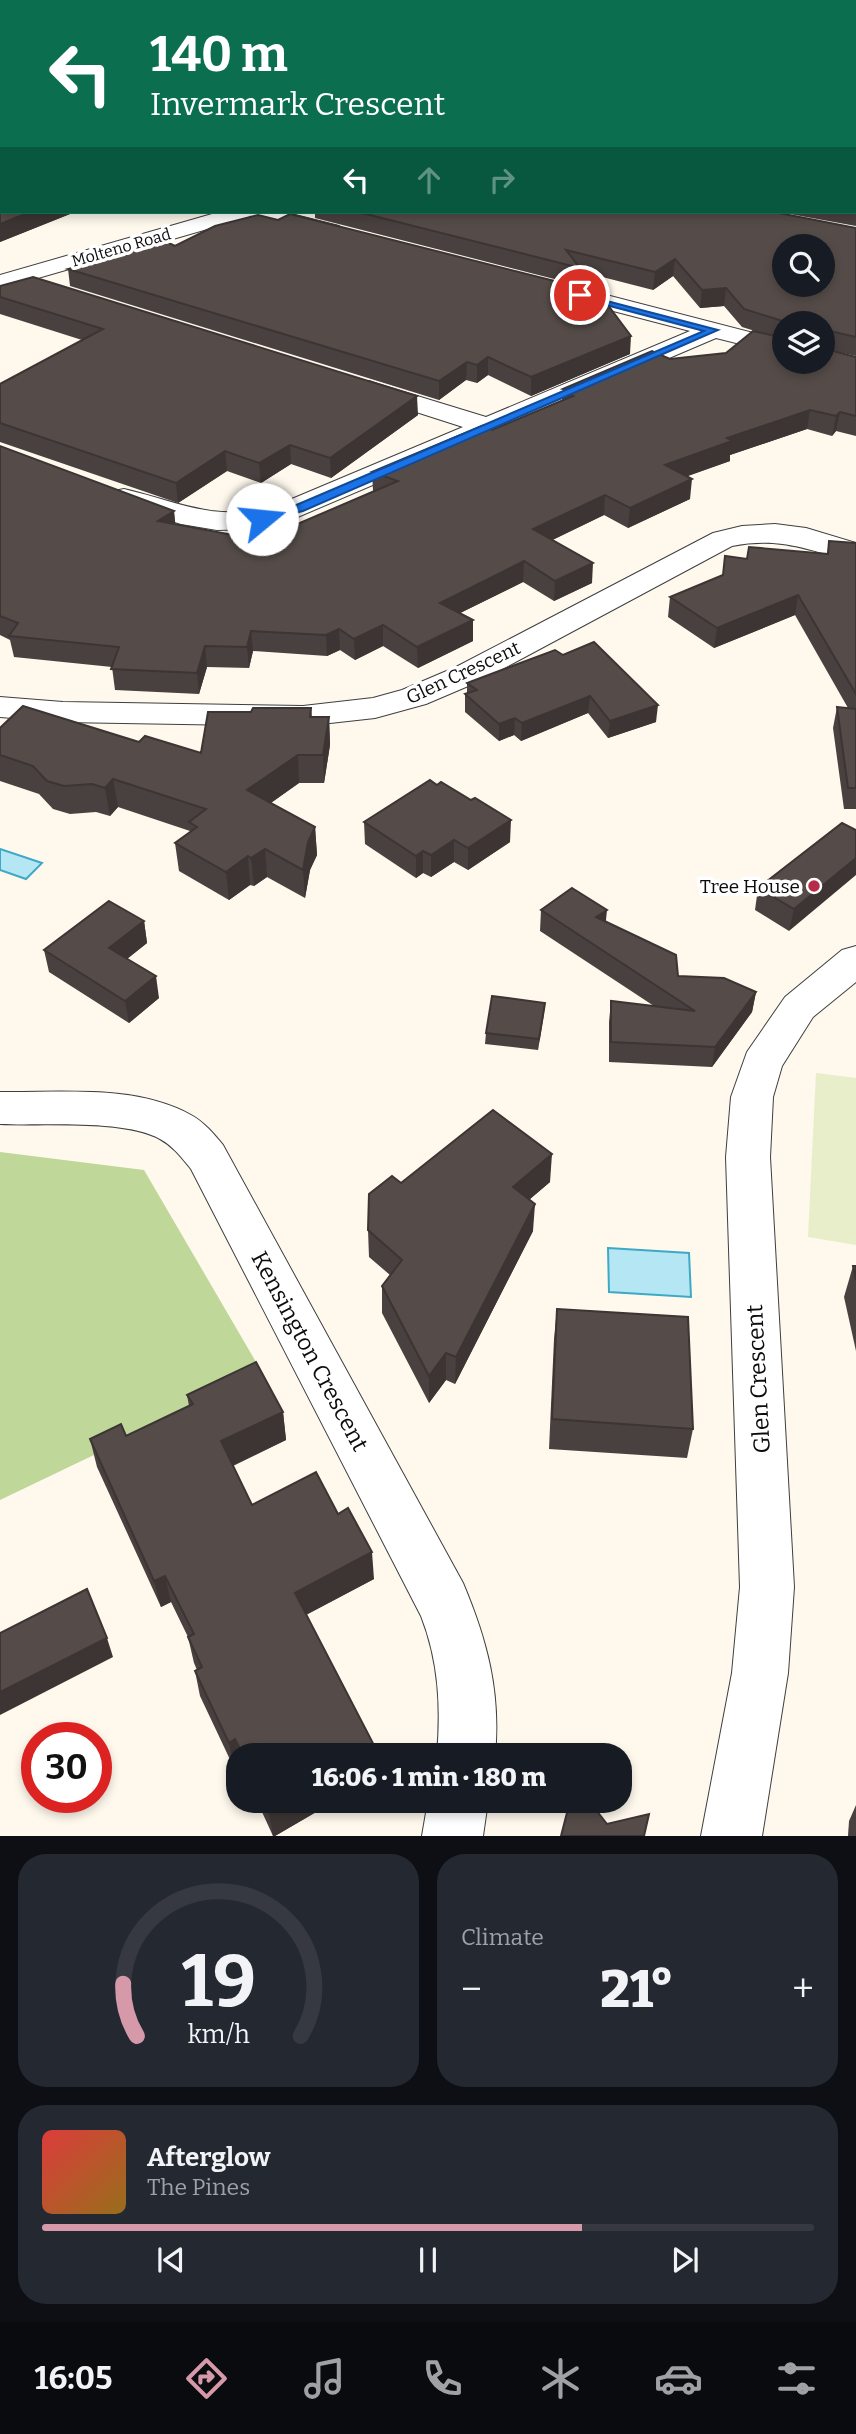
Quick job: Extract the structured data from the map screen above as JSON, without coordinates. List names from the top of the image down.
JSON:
{
  "streets": {
    "street": ["Molteno Road", "Glen Crescent", "Kensington Crescent"]
  },
  "places": ["Tree House"],
  "page": {
    "turn": ["140 m", "Invermark Crescent"],
    "limit": "30",
    "trip": "16:06 · 1 min · 180 m",
    "tile": "Climate",
    "heat": ["−", "21°", "+"],
    "song": ["Afterglow", "The Pines"],
    "tabs": "16:05",
    "gauge": ["19", "km/h"]
  }
}
